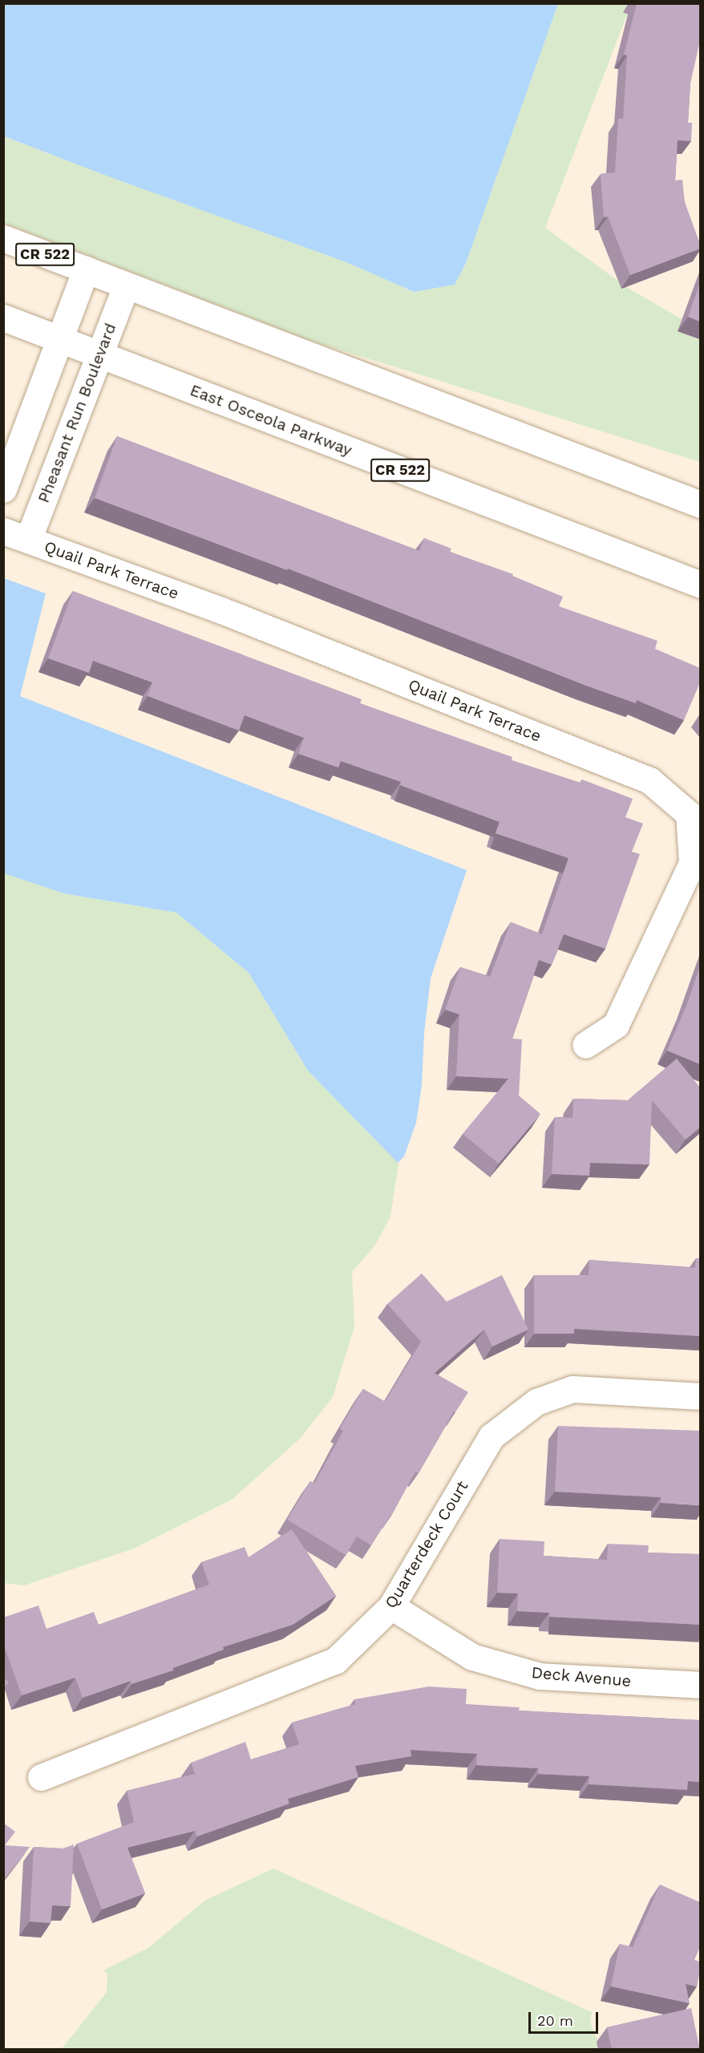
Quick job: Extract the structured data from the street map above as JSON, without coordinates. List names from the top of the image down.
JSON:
{
  "streets": {
    "street": [
      "CR 522",
      "Pheasant Run Boulevard",
      "East Osceola Parkway",
      "Quail Park Terrace",
      "Quarterdeck Court",
      "Deck Avenue"
    ]
  },
  "crossings": [
    ["CR 522", "Pheasant Run Boulevard"],
    ["Pheasant Run Boulevard", "East Osceola Parkway"],
    ["Pheasant Run Boulevard", "Quail Park Terrace"],
    ["Quarterdeck Court", "Deck Avenue"]
  ],
  "scale_bar": "20 m"
}
